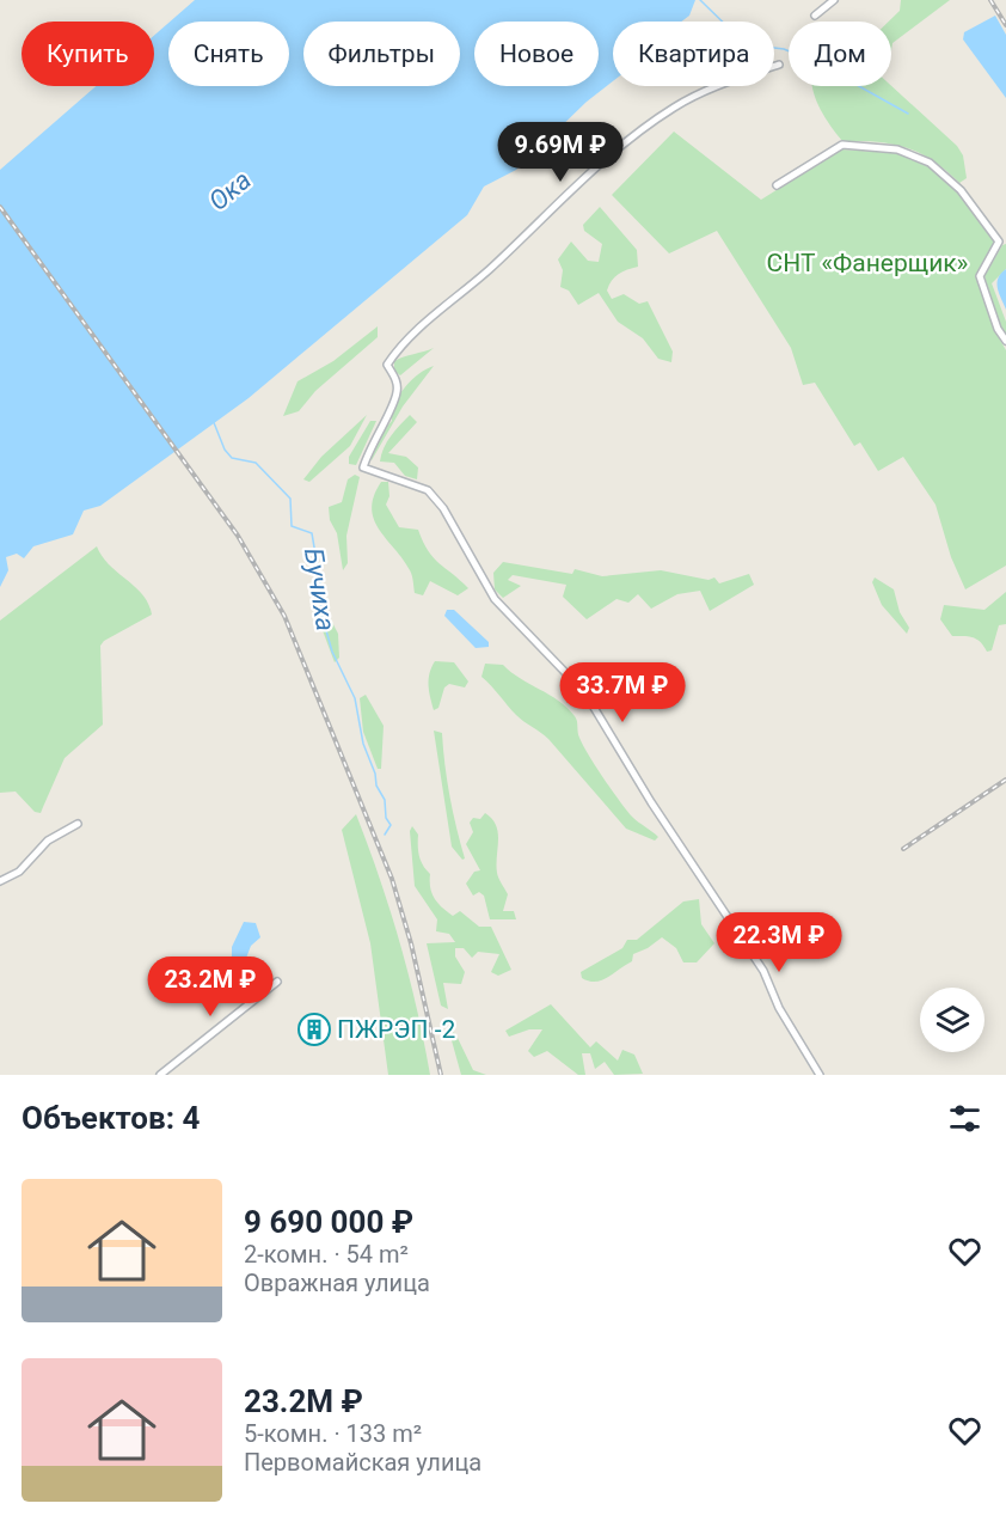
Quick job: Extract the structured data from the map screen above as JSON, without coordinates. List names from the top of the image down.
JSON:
{
  "water": ["Ока", "Бучиха"],
  "parks": ["СНТ «Фанерщик»"],
  "places": {
    "building": ["ПЖРЭП -2"]
  },
  "page": {
    "chip": [
      "Купить",
      "Снять",
      "Фильтры",
      "Новое",
      "Квартира",
      "Дом"
    ],
    "price": [
      "9.69M ₽",
      "33.7M ₽",
      "22.3M ₽",
      "23.2M ₽"
    ],
    "heading": "Объектов: 4",
    "list": [
      {
        "name": "9 690 000 ₽",
        "note": "2-комн. · 54 m² · Овражная улица"
      },
      {
        "name": "23.2M ₽",
        "note": "5-комн. · 133 m² · Первомайская улица"
      }
    ]
  }
}
